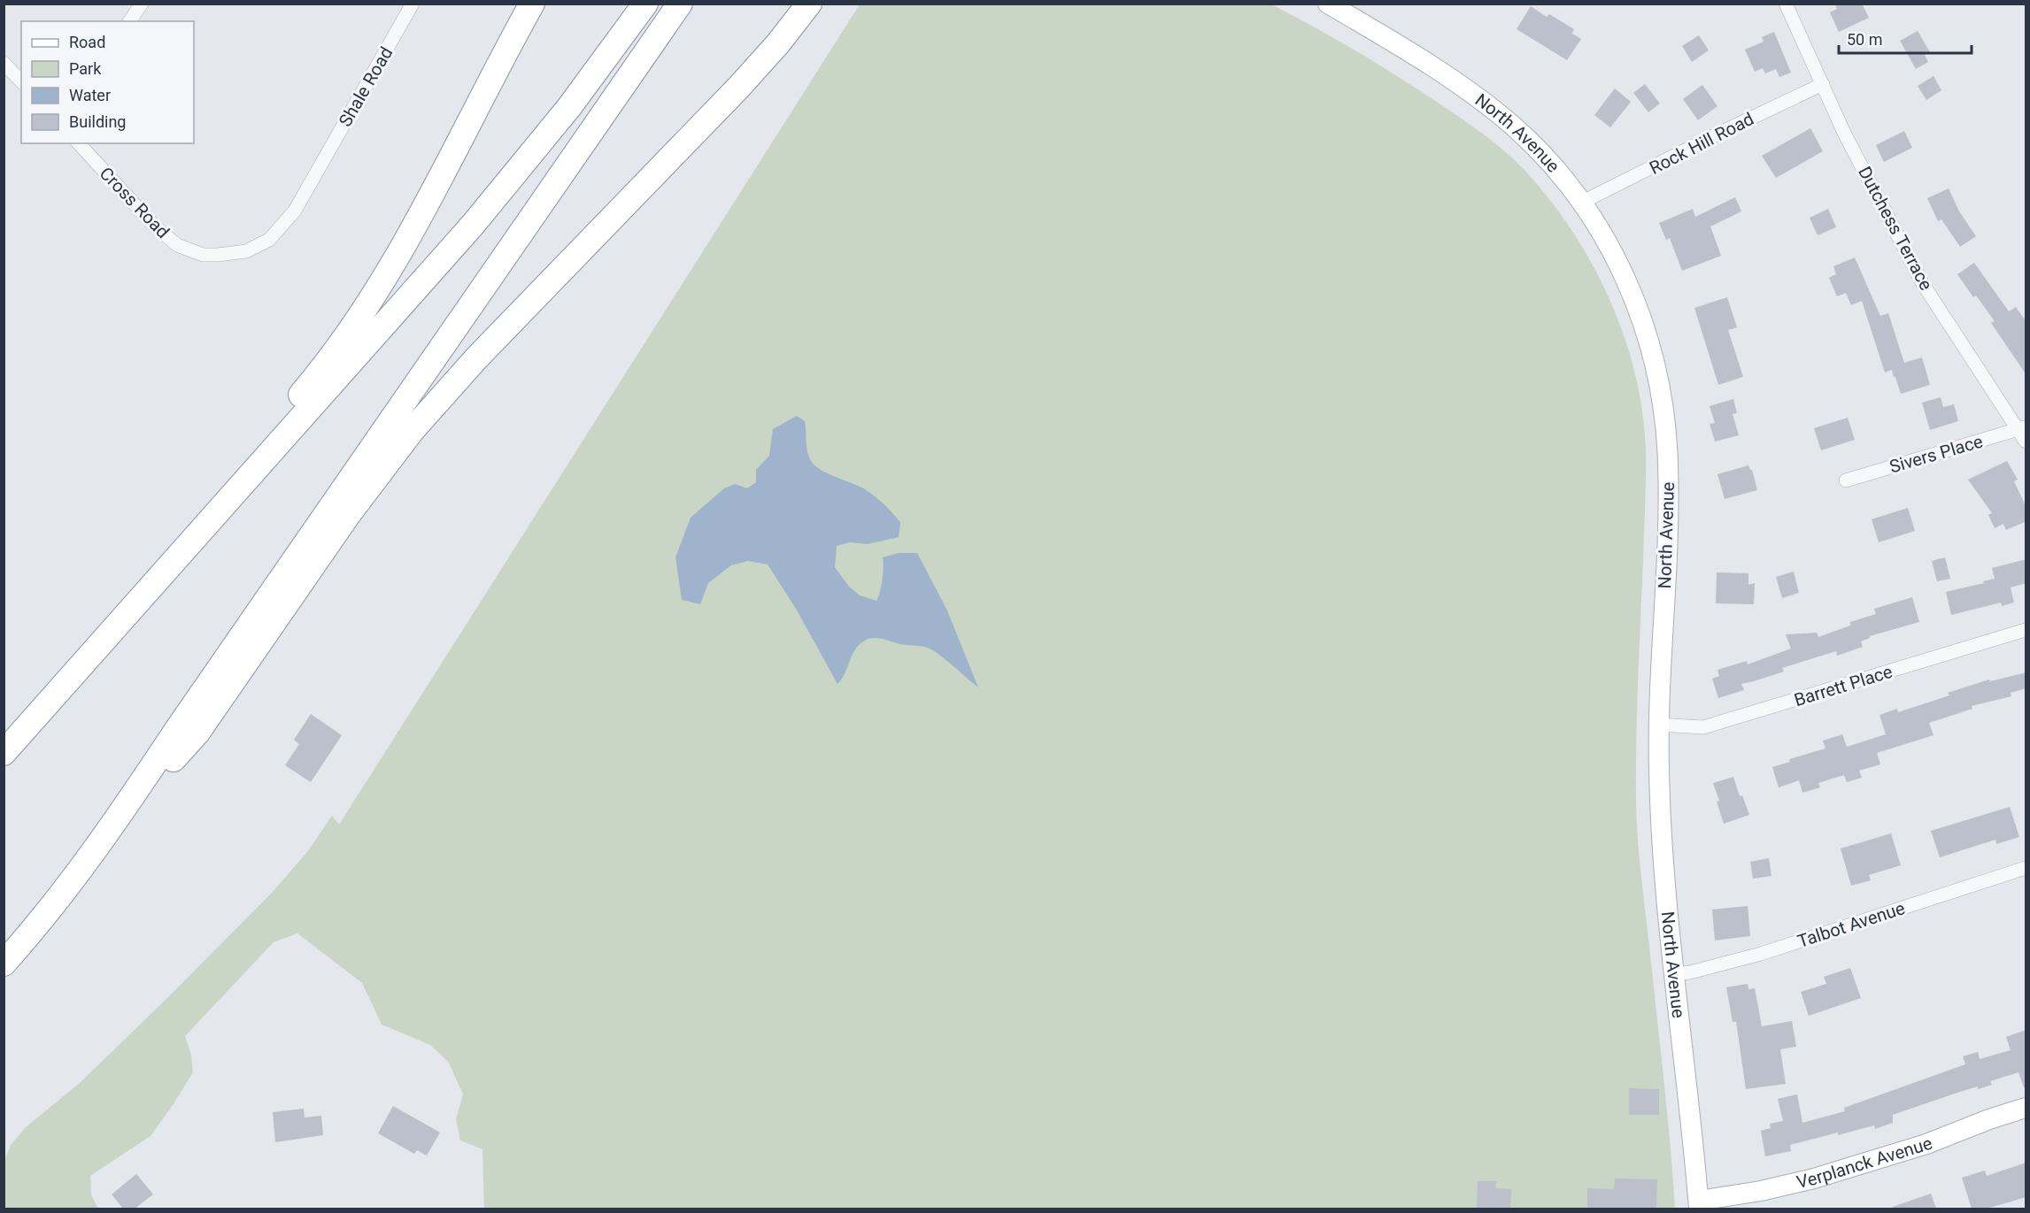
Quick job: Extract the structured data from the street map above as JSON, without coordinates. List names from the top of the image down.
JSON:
{
  "streets": {
    "main road": ["North Avenue", "Verplanck Avenue"],
    "street": [
      "Shale Road",
      "Rock Hill Road",
      "Cross Road",
      "Dutchess Terrace",
      "Sivers Place",
      "Barrett Place",
      "Talbot Avenue"
    ]
  },
  "crossings": [
    ["Shale Road", "Cross Road"],
    ["North Avenue", "Rock Hill Road"],
    ["North Avenue", "Barrett Place"],
    ["North Avenue", "Talbot Avenue"],
    ["North Avenue", "Verplanck Avenue"],
    ["Rock Hill Road", "Dutchess Terrace"],
    ["Dutchess Terrace", "Sivers Place"]
  ],
  "legend": [
    "Road",
    "Park",
    "Water",
    "Building"
  ],
  "scale_bar": "50 m"
}
